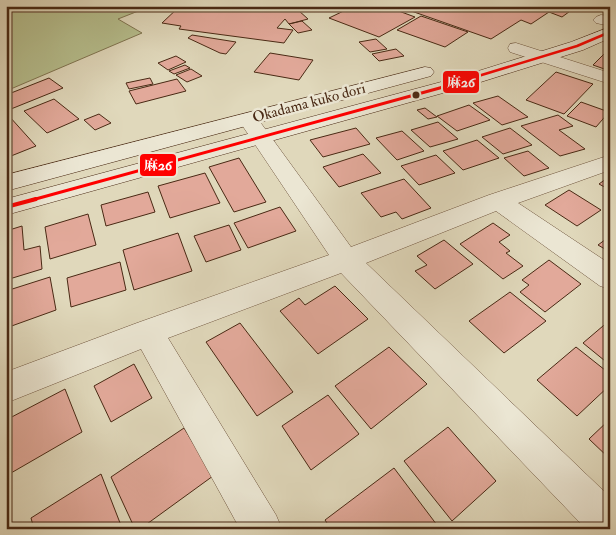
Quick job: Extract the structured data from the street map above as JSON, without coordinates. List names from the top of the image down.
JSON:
{
  "streets": {
    "main road": ["Okadama kuko dori"]
  },
  "lines": ["transit line 麻26"]
}
